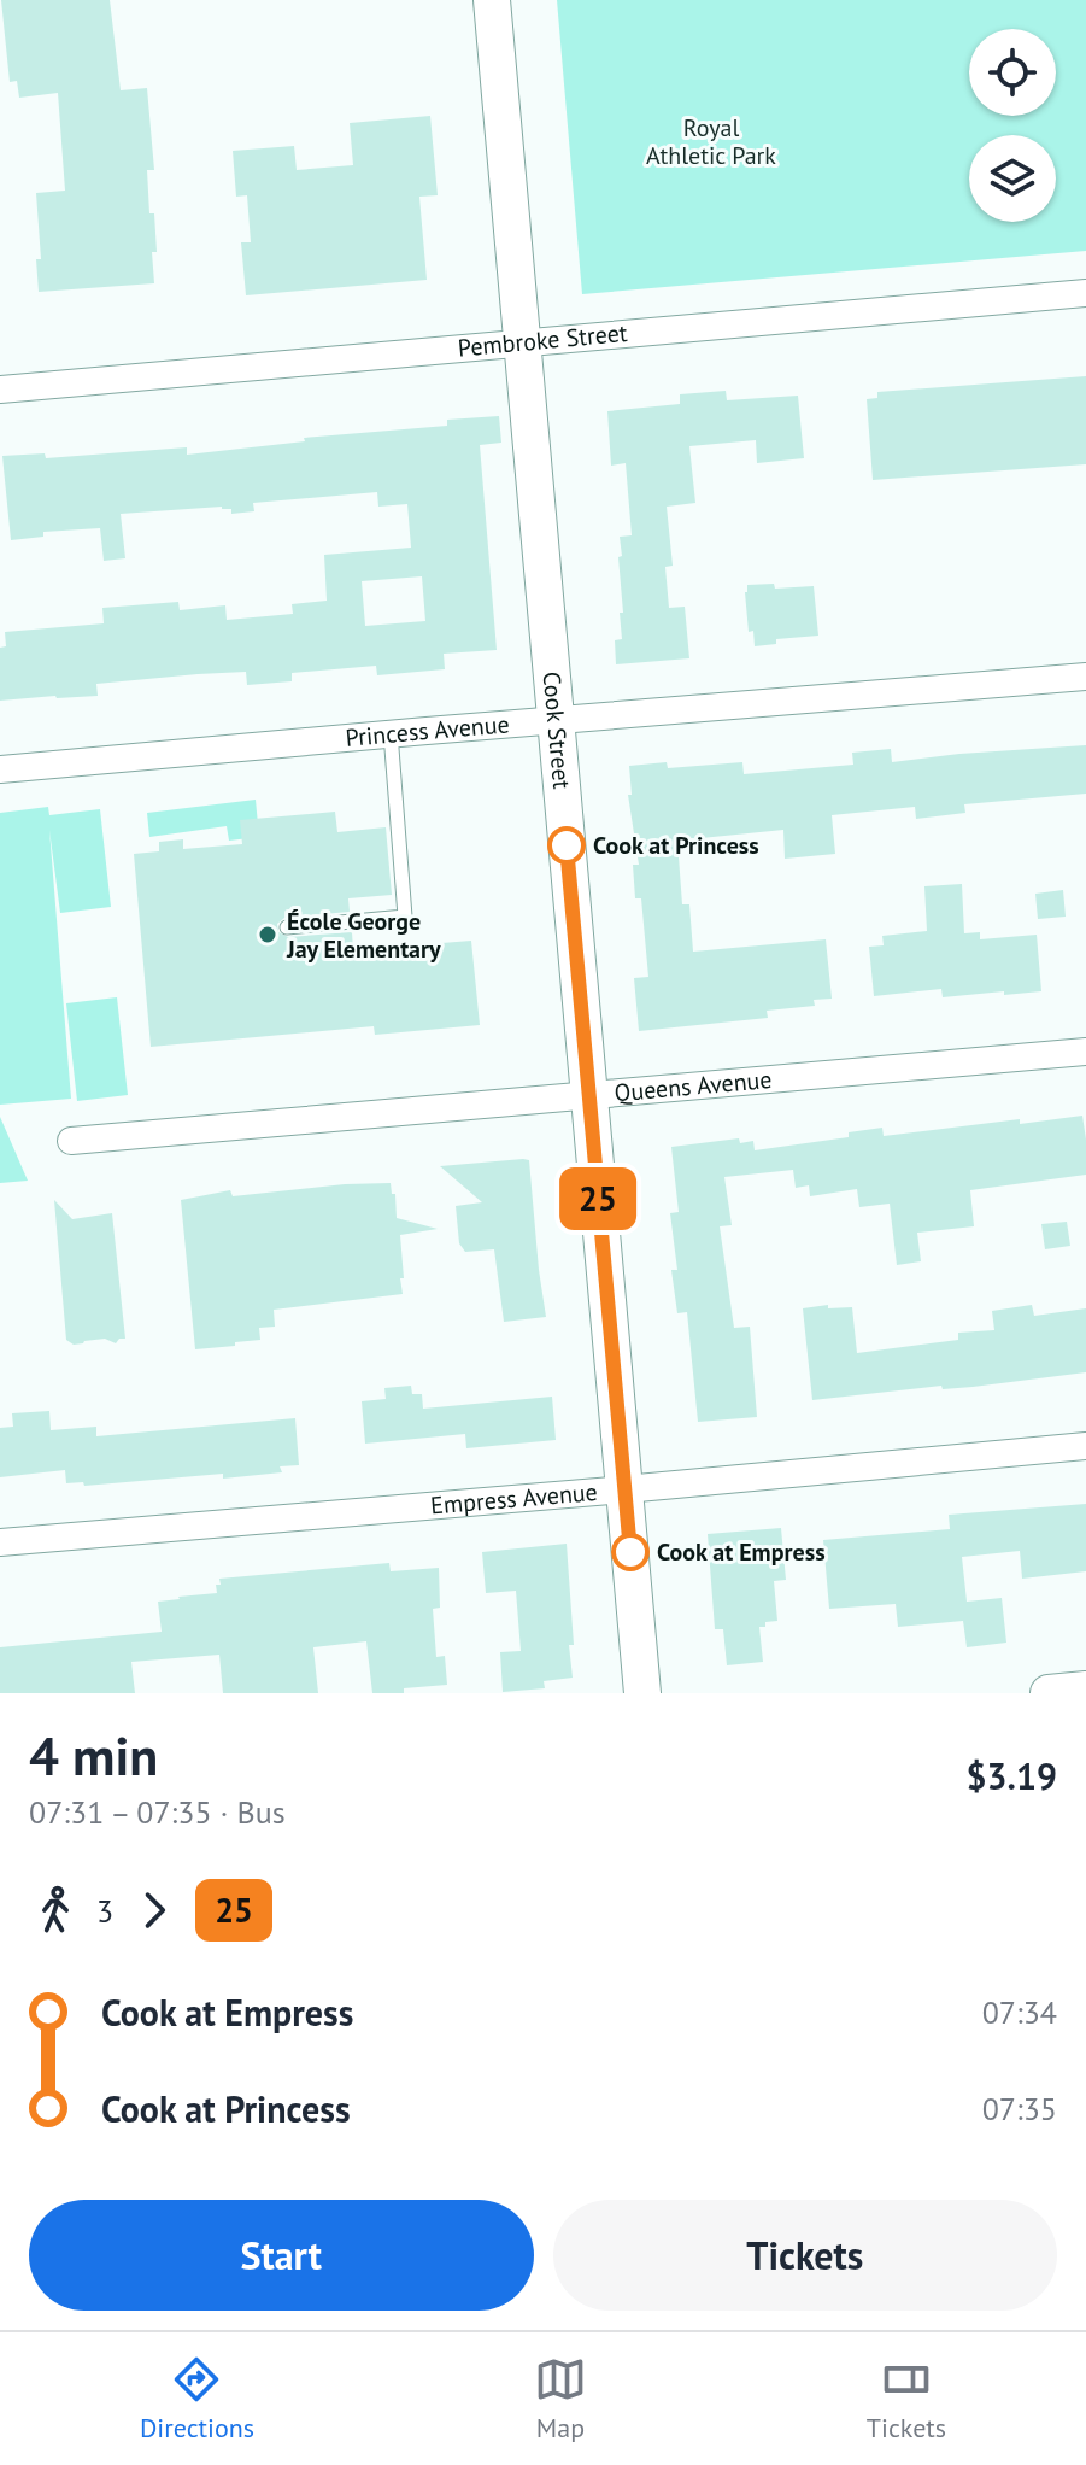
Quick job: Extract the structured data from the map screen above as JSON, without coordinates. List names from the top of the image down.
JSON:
{
  "streets": {
    "main road": ["Cook Street"],
    "street": [
      "Pembroke Street",
      "Princess Avenue",
      "Queens Avenue",
      "Empress Avenue"
    ]
  },
  "crossings": [
    ["Pembroke Street", "Cook Street"],
    ["Princess Avenue", "Cook Street"],
    ["Cook Street", "Queens Avenue"],
    ["Cook Street", "Empress Avenue"]
  ],
  "parks": ["Royal Athletic Park"],
  "places": ["Cook at Princess", "École George Jay Elementary", "Cook at Empress"],
  "lines": ["bus line 25"],
  "page": {
    "on_map": "25",
    "heading": ["4 min", "07:31 – 07:35 · Bus", "$3.19"],
    "legs": ["3", "25"],
    "list": [
      {
        "name": "Cook at Empress",
        "value": "07:34"
      },
      {
        "name": "Cook at Princess",
        "value": "07:35"
      }
    ],
    "buttons": ["Start", "Tickets"],
    "tabs": ["Directions", "Map", "Tickets"]
  }
}
